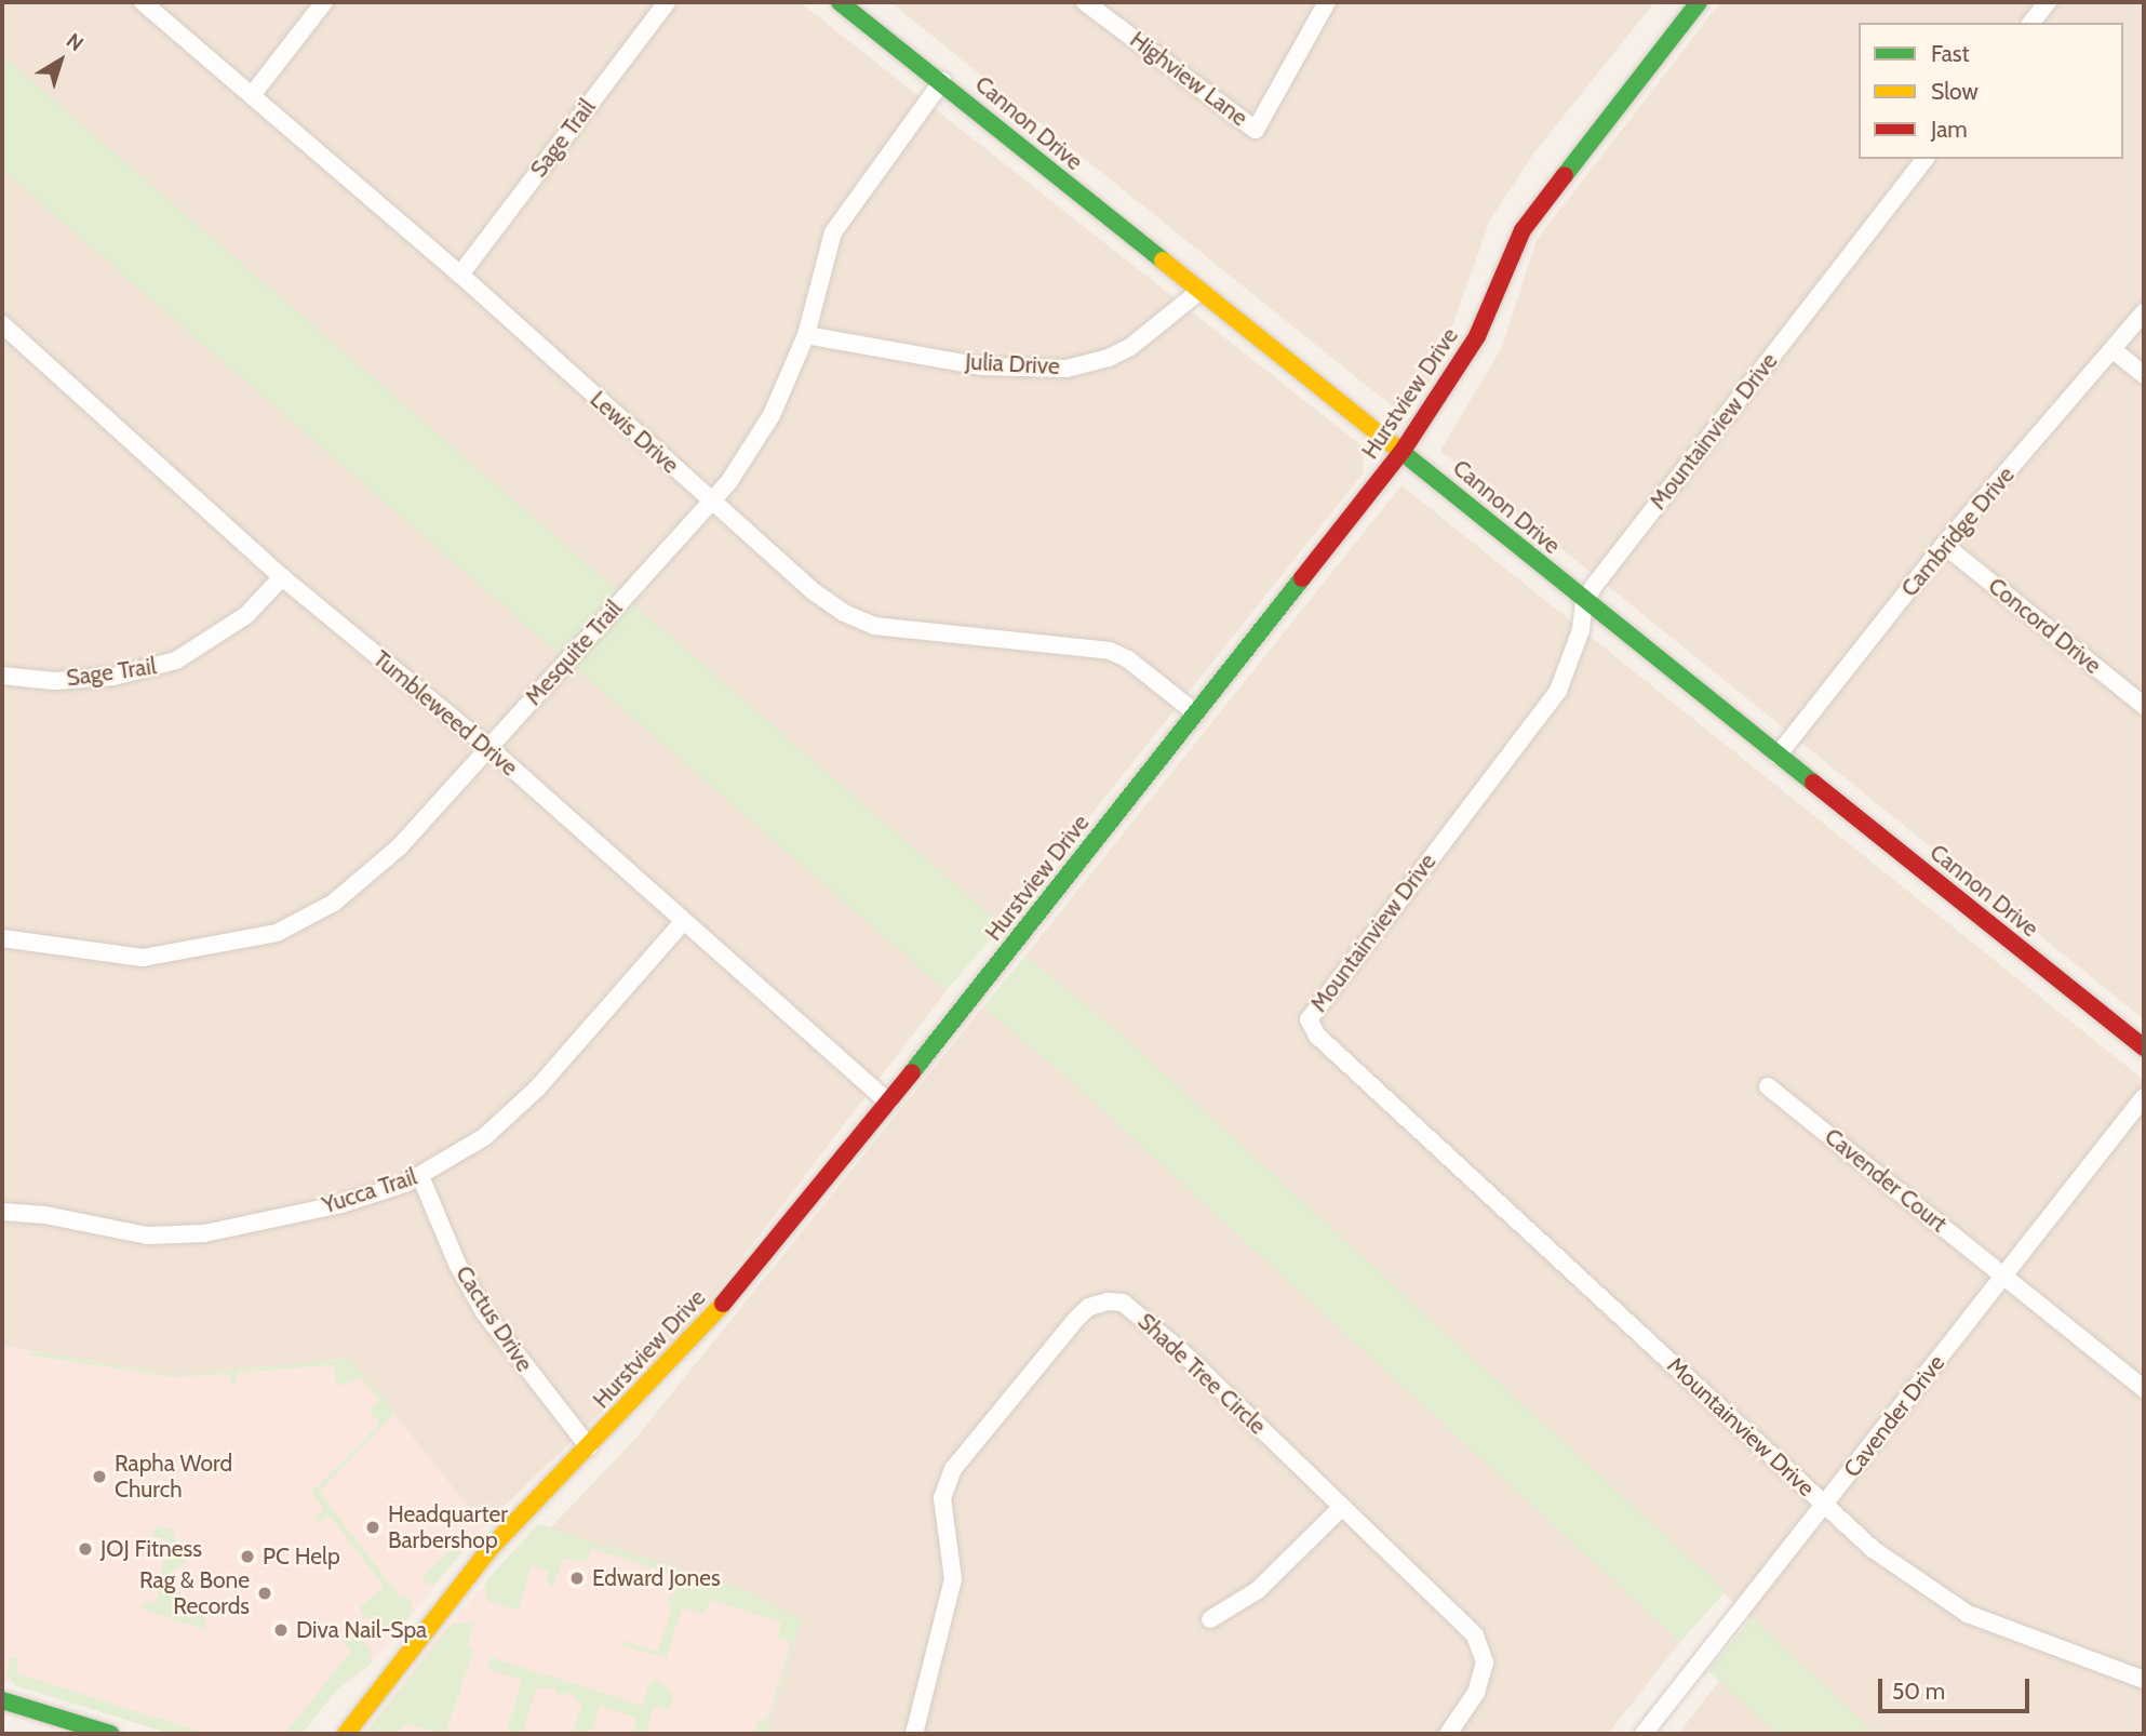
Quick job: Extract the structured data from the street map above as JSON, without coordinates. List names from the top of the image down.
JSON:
{
  "streets": {
    "street": [
      "Highview Lane",
      "Cannon Drive",
      "Sage Trail",
      "Julia Drive",
      "Hurstview Drive",
      "Mountainview Drive",
      "Lewis Drive",
      "Cambridge Drive",
      "Concord Drive",
      "Mesquite Trail",
      "Tumbleweed Drive",
      "Cavender Court",
      "Yucca Trail",
      "Cactus Drive",
      "Shade Tree Circle",
      "Cavender Drive"
    ]
  },
  "crossings": [
    ["Cannon Drive", "Julia Drive"],
    ["Cannon Drive", "Hurstview Drive"],
    ["Cannon Drive", "Mountainview Drive"],
    ["Cannon Drive", "Cambridge Drive"],
    ["Cannon Drive", "Mesquite Trail"],
    ["Sage Trail", "Lewis Drive"],
    ["Sage Trail", "Tumbleweed Drive"],
    ["Julia Drive", "Mesquite Trail"],
    ["Hurstview Drive", "Lewis Drive"],
    ["Hurstview Drive", "Tumbleweed Drive"],
    ["Hurstview Drive", "Cactus Drive"],
    ["Mountainview Drive", "Cavender Drive"],
    ["Lewis Drive", "Mesquite Trail"],
    ["Cambridge Drive", "Concord Drive"],
    ["Mesquite Trail", "Tumbleweed Drive"],
    ["Tumbleweed Drive", "Yucca Trail"],
    ["Cavender Court", "Cavender Drive"],
    ["Yucca Trail", "Cactus Drive"]
  ],
  "places": [
    "Rapha Word Church",
    "Headquarter Barbershop",
    "JOJ Fitness",
    "PC Help",
    "Edward Jones",
    "Rag & Bone Records",
    "Diva Nail-Spa"
  ],
  "legend": ["Fast", "Slow", "Jam"],
  "scale_bar": "50 m",
  "north": "top right"
}
